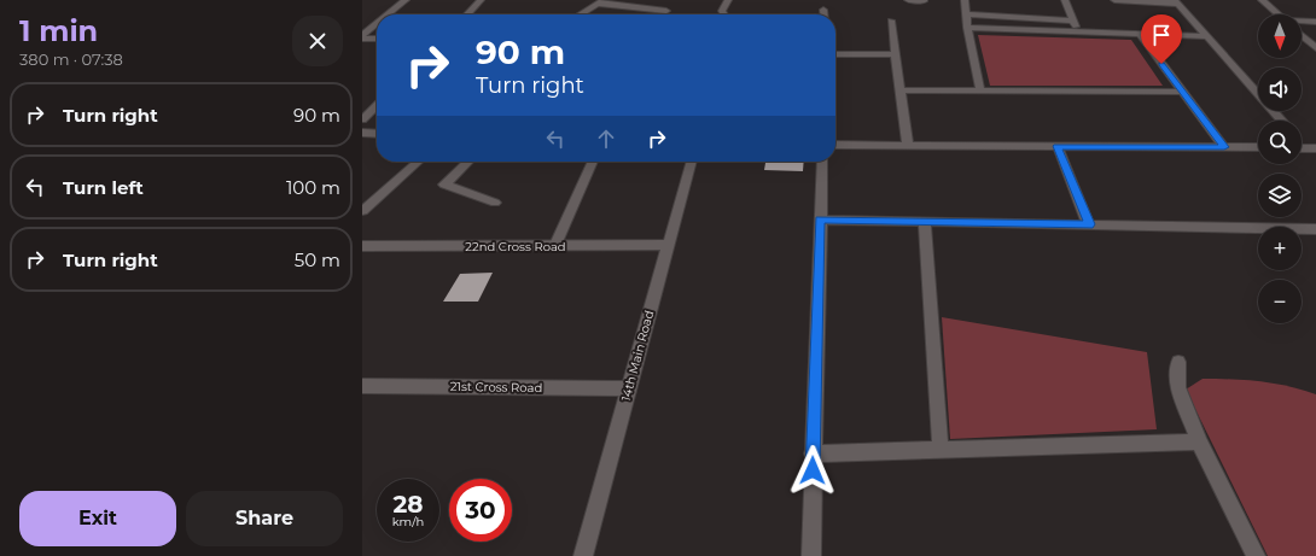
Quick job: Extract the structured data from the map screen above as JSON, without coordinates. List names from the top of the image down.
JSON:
{
  "streets": {
    "street": ["22nd Cross Road", "14th Main Road", "21st Cross Road"]
  },
  "crossings": [
    ["22nd Cross Road", "14th Main Road"],
    ["14th Main Road", "21st Cross Road"]
  ],
  "north": "bottom",
  "page": {
    "heading": ["1 min", "380 m · 07:38"],
    "map_buttons": ["+", "−"],
    "turn": ["90 m", "Turn right"],
    "list": [
      {
        "name": "Turn right",
        "value": "90 m"
      },
      {
        "name": "Turn left",
        "value": "100 m"
      },
      {
        "name": "Turn right",
        "value": "50 m"
      }
    ],
    "speed": "28 km/h",
    "limit": "30",
    "buttons": ["Exit", "Share"]
  }
}
